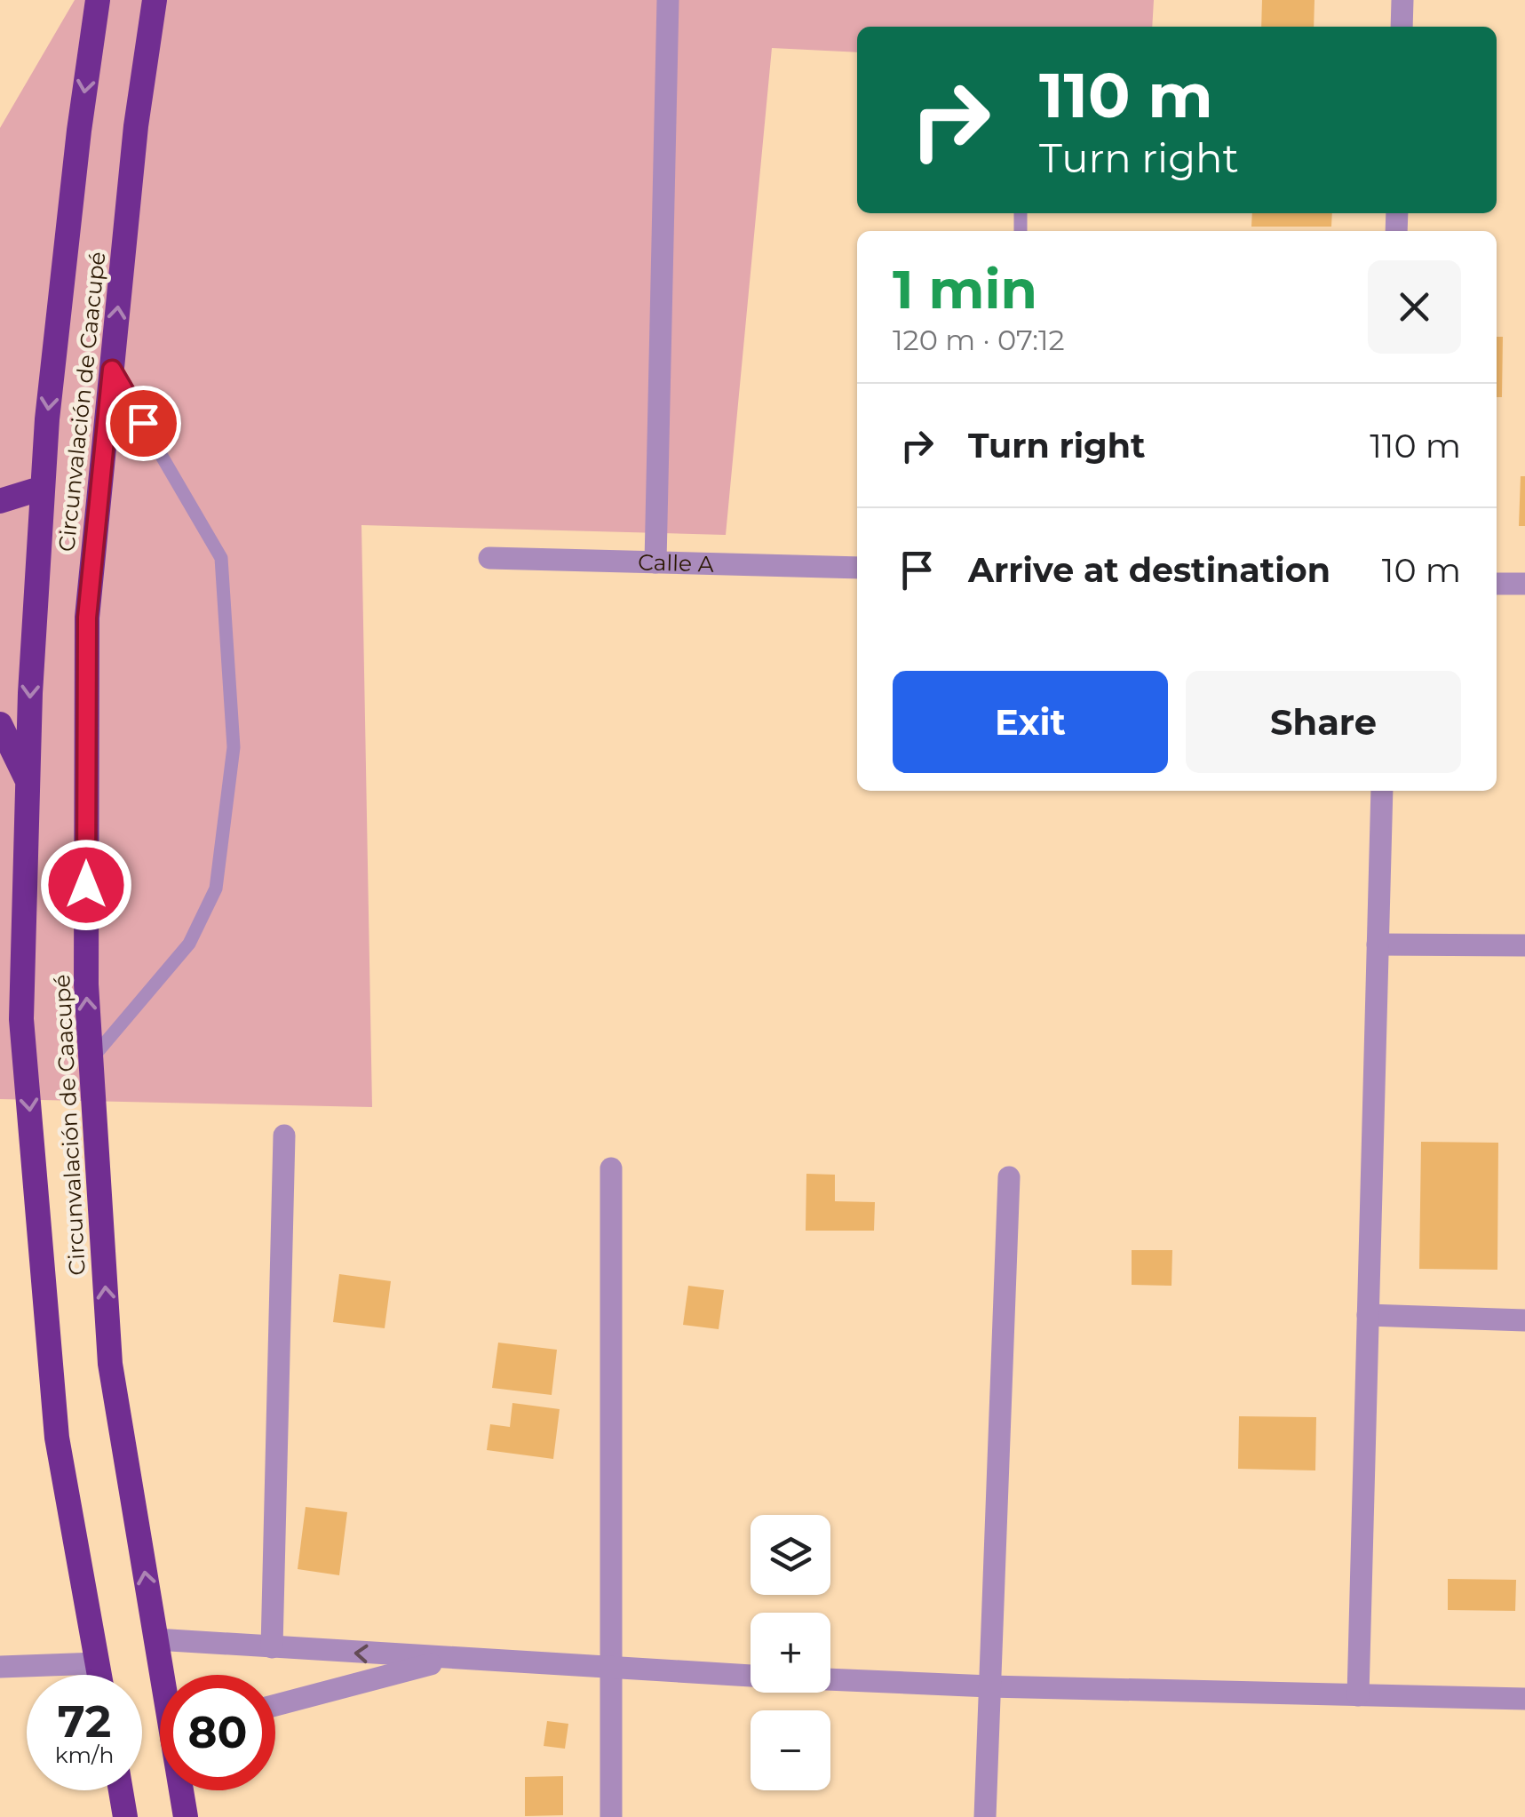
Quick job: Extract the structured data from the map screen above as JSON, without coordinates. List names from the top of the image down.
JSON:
{
  "streets": {
    "highway": ["Circunvalación de Caacupé"],
    "street": ["Calle A"]
  },
  "page": {
    "turn": ["110 m", "Turn right"],
    "heading": ["1 min", "120 m · 07:12"],
    "list": [
      {
        "name": "Turn right",
        "value": "110 m"
      },
      {
        "name": "Arrive at destination",
        "value": "10 m"
      }
    ],
    "buttons": ["Exit", "Share"],
    "map_buttons": ["+", "−"],
    "speed": "72 km/h",
    "limit": "80"
  }
}
